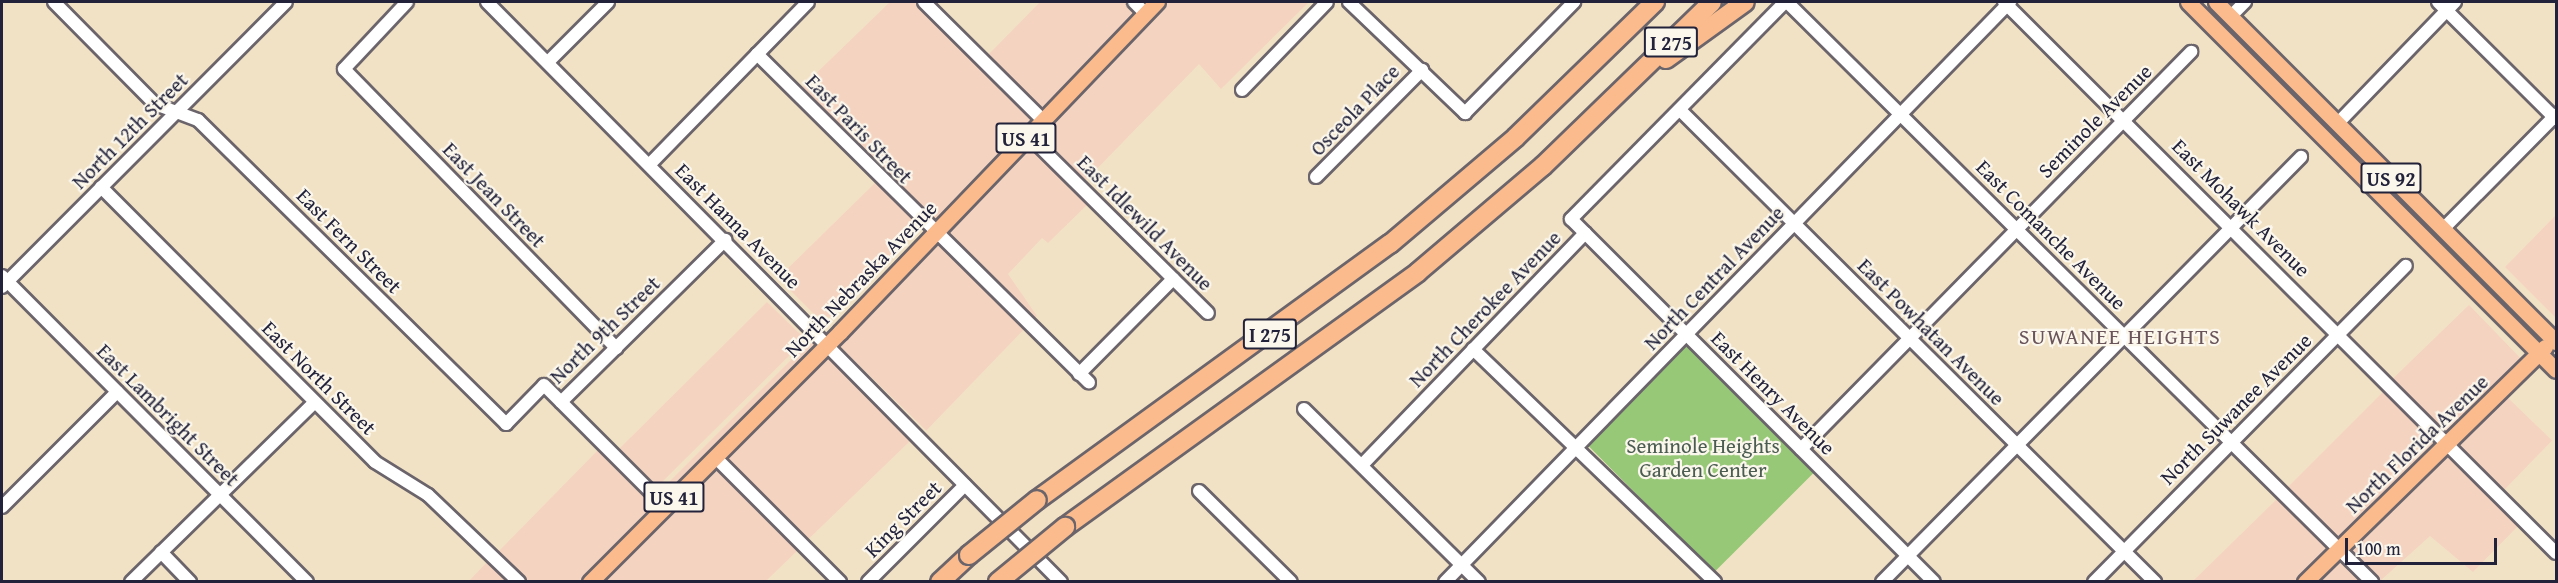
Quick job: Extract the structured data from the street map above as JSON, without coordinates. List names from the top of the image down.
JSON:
{
  "streets": {
    "highway": ["I 275"],
    "main road": [
      "US 41",
      "US 92",
      "North Nebraska Avenue",
      "North Florida Avenue"
    ],
    "street": [
      "Osceola Place",
      "Seminole Avenue",
      "East Paris Street",
      "North 12th Street",
      "East Jean Street",
      "East Mohawk Avenue",
      "East Idlewild Avenue",
      "East Hanna Avenue",
      "East Comanche Avenue",
      "East Fern Street",
      "North Central Avenue",
      "North Cherokee Avenue",
      "North 9th Street",
      "East Powhatan Avenue",
      "East North Street",
      "East Henry Avenue",
      "North Suwanee Avenue",
      "East Lambright Street",
      "King Street"
    ]
  },
  "crossings": [
    ["Seminole Avenue", "East Mohawk Avenue"],
    ["Seminole Avenue", "East Comanche Avenue"],
    ["Seminole Avenue", "East Powhatan Avenue"],
    ["Seminole Avenue", "East Henry Avenue"],
    ["East Paris Street", "East Idlewild Avenue"],
    ["East Paris Street", "North Nebraska Avenue"],
    ["North 12th Street", "East Fern Street"],
    ["North 12th Street", "East North Street"],
    ["North 12th Street", "East Lambright Street"],
    ["US 92", "North Florida Avenue"],
    ["East Jean Street", "North 9th Street"],
    ["East Mohawk Avenue", "North Central Avenue"],
    ["East Mohawk Avenue", "North Suwanee Avenue"],
    ["East Mohawk Avenue", "North Florida Avenue"],
    ["East Idlewild Avenue", "North Nebraska Avenue"],
    ["East Hanna Avenue", "North Nebraska Avenue"],
    ["East Hanna Avenue", "North 9th Street"],
    ["East Hanna Avenue", "King Street"],
    ["East Comanche Avenue", "North Central Avenue"],
    ["East Comanche Avenue", "North Cherokee Avenue"],
    ["East Comanche Avenue", "North Suwanee Avenue"],
    ["East Comanche Avenue", "North Florida Avenue"],
    ["East Fern Street", "North 9th Street"],
    ["North Central Avenue", "East Powhatan Avenue"],
    ["North Central Avenue", "East Henry Avenue"],
    ["North Cherokee Avenue", "East Powhatan Avenue"],
    ["North Cherokee Avenue", "East Henry Avenue"],
    ["East Powhatan Avenue", "North Suwanee Avenue"]
  ],
  "districts": ["SUWANEE HEIGHTS"],
  "parks": ["Seminole Heights Garden Center"],
  "scale_bar": "100 m"
}
